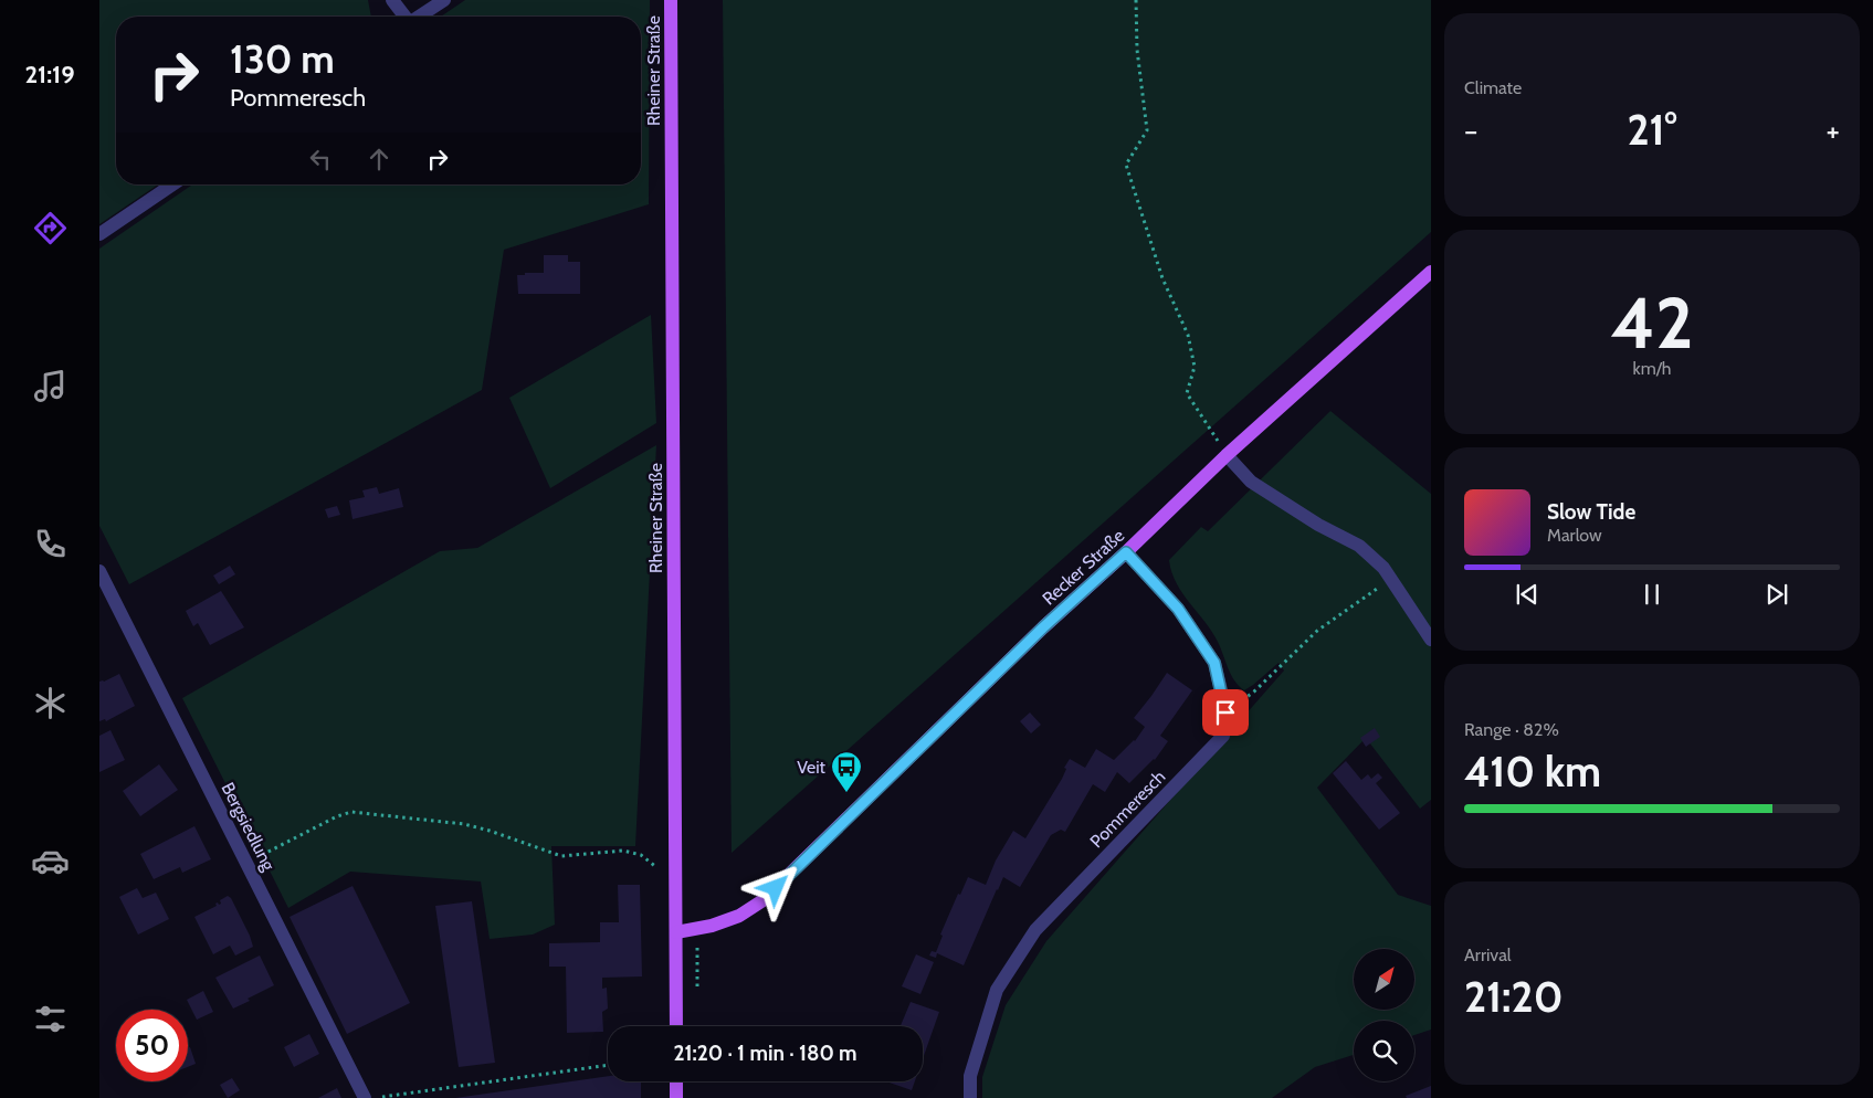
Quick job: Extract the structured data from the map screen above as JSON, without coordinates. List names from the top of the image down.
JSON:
{
  "streets": {
    "main road": ["Rheiner Straße", "Recker Straße"],
    "street": ["Pommeresch", "Bergsiedlung"]
  },
  "crossings": [
    ["Rheiner Straße", "Recker Straße"],
    ["Recker Straße", "Pommeresch"]
  ],
  "places": {
    "bus stop": ["Veit"]
  },
  "north": "top right",
  "page": {
    "tabs": "21:19",
    "tile": [
      "Climate",
      ["42", "km/h"],
      ["Range · 82%", "410 km"],
      ["Arrival", "21:20"]
    ],
    "turn": ["130 m", "Pommeresch"],
    "heat": ["−", "21°", "+"],
    "song": ["Slow Tide", "Marlow"],
    "limit": "50",
    "trip": "21:20 · 1 min · 180 m"
  }
}
